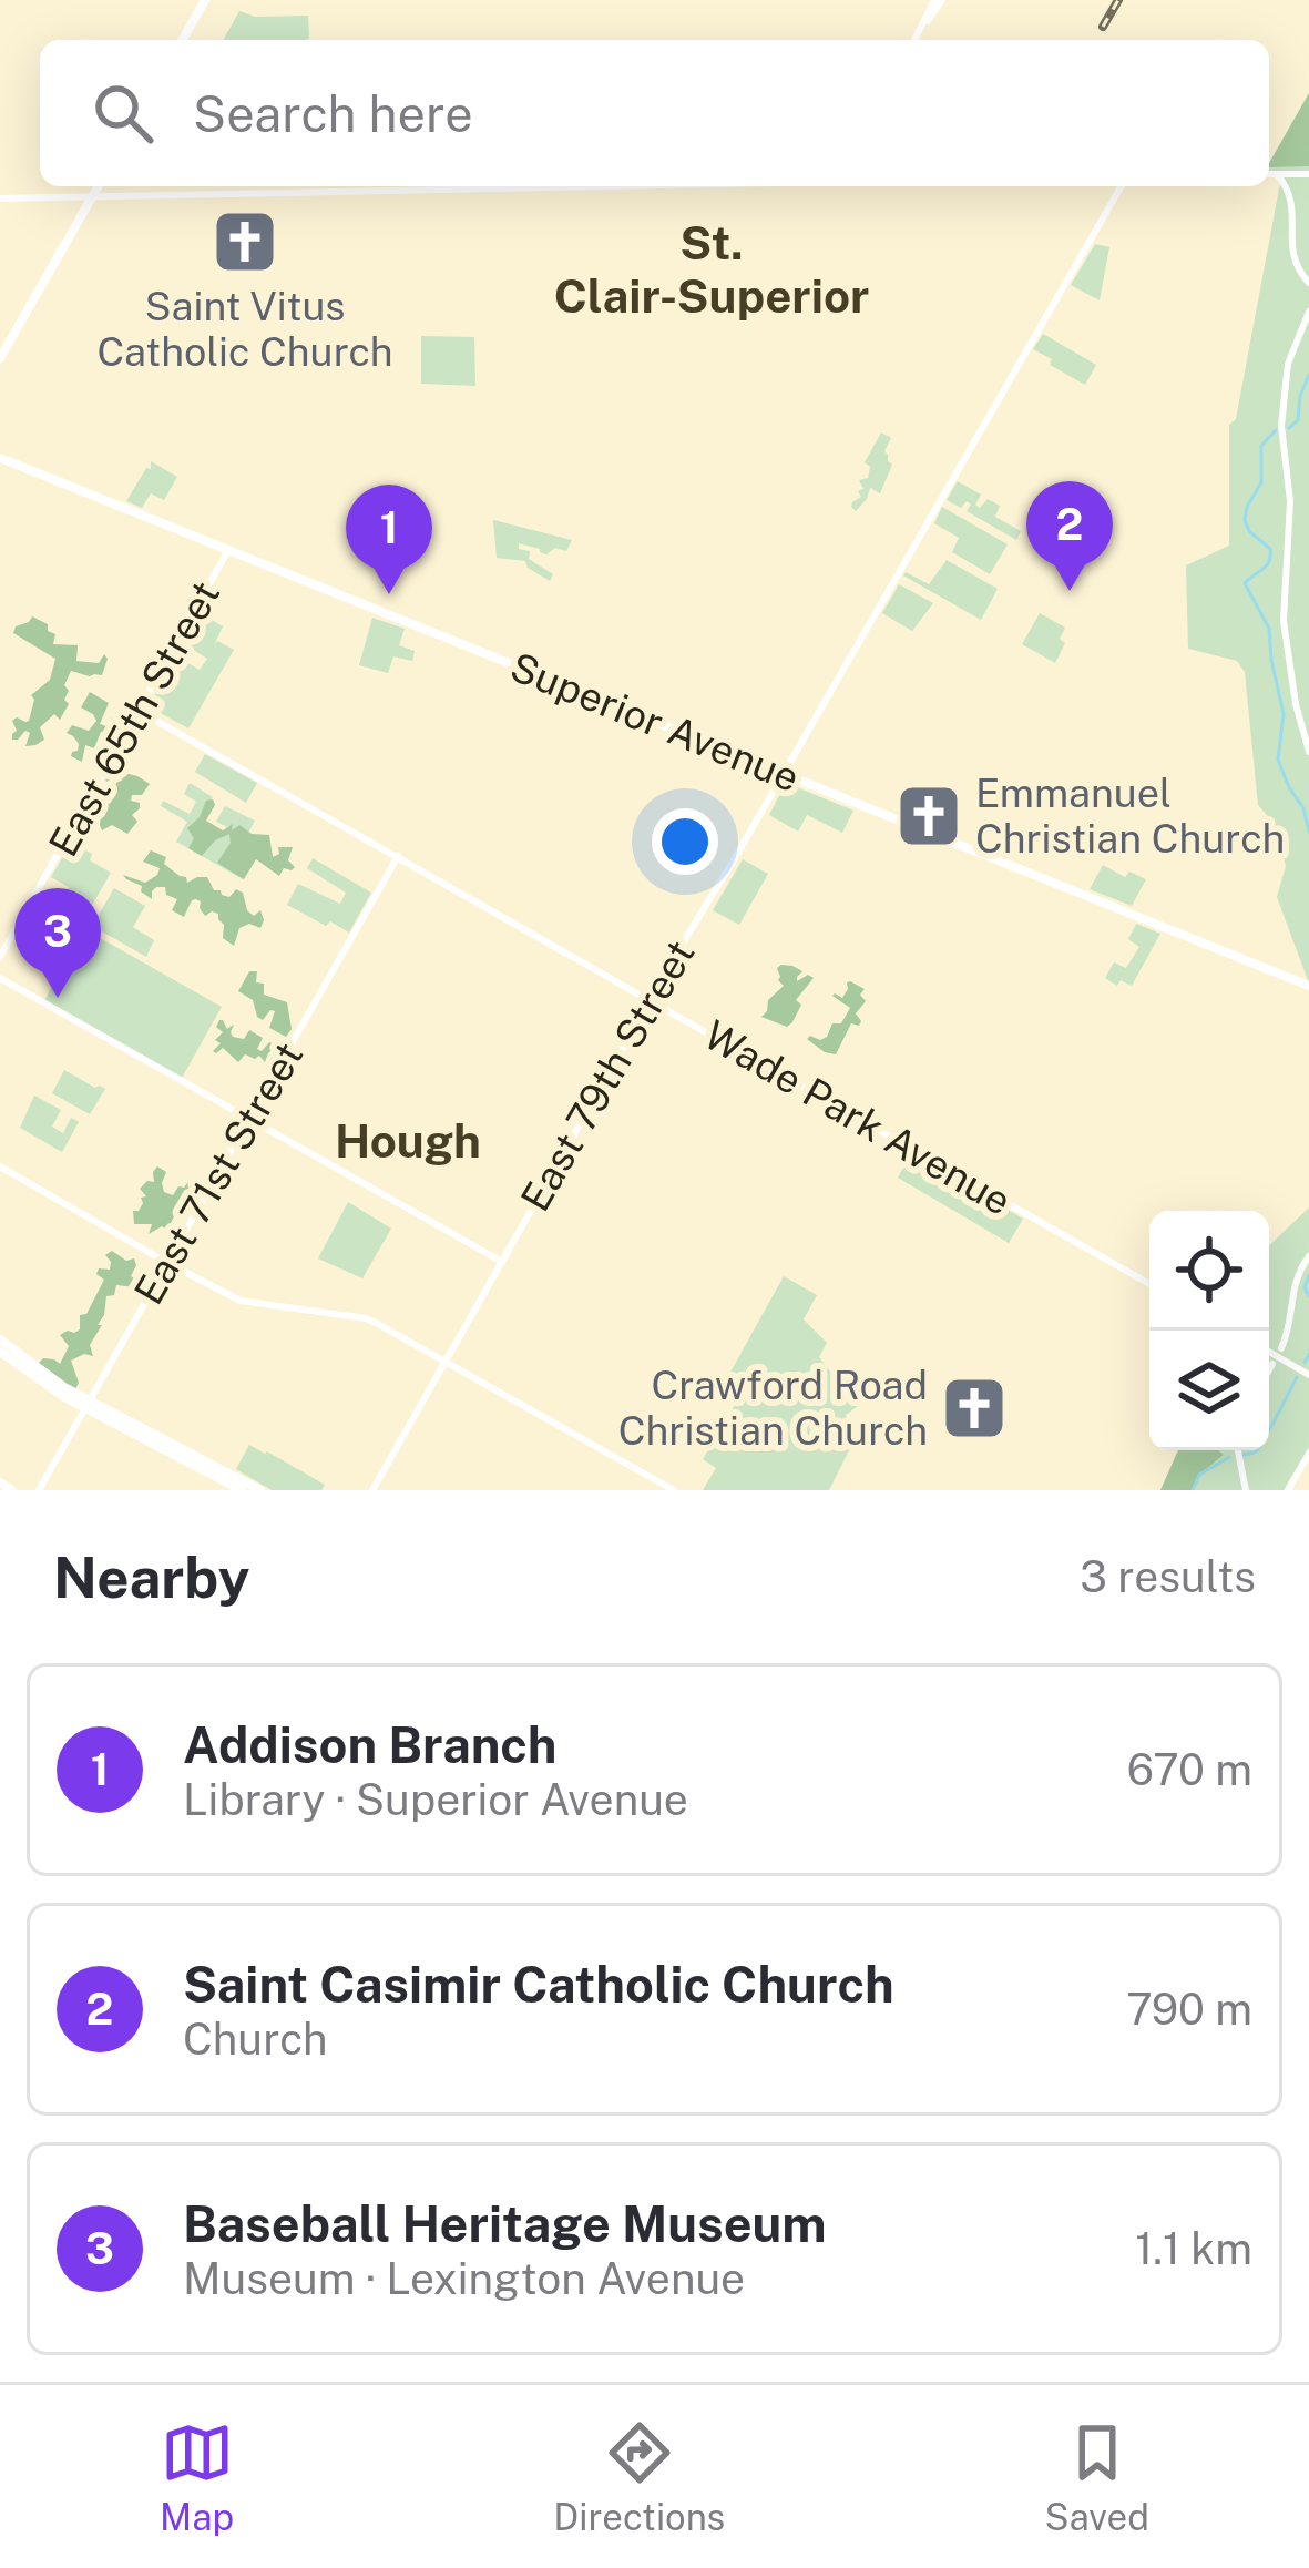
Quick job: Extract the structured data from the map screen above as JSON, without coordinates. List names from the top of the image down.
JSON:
{
  "streets": {
    "main road": ["Superior Avenue"],
    "street": [
      "East 65th Street",
      "East 79th Street",
      "Wade Park Avenue",
      "East 71st Street"
    ]
  },
  "crossings": [
    ["East 65th Street", "Superior Avenue"],
    ["East 65th Street", "Wade Park Avenue"],
    ["Superior Avenue", "East 79th Street"],
    ["East 79th Street", "Wade Park Avenue"],
    ["Wade Park Avenue", "East 71st Street"]
  ],
  "districts": ["St. Clair-Superior", "Hough"],
  "places": {
    "church": ["Saint Vitus Catholic Church", "Emmanuel Christian Church", "Crawford Road Christian Church"]
  },
  "page": {
    "search": "Search here",
    "pins": ["2", "1", "3"],
    "heading": ["Nearby", "3 results"],
    "list": [
      {
        "mark": "1",
        "name": "Addison Branch",
        "note": "Library · Superior Avenue",
        "value": "670 m"
      },
      {
        "mark": "2",
        "name": "Saint Casimir Catholic Church",
        "note": "Church",
        "value": "790 m"
      },
      {
        "mark": "3",
        "name": "Baseball Heritage Museum",
        "note": "Museum · Lexington Avenue",
        "value": "1.1 km"
      }
    ],
    "nav": ["Map", "Directions", "Saved"]
  }
}
